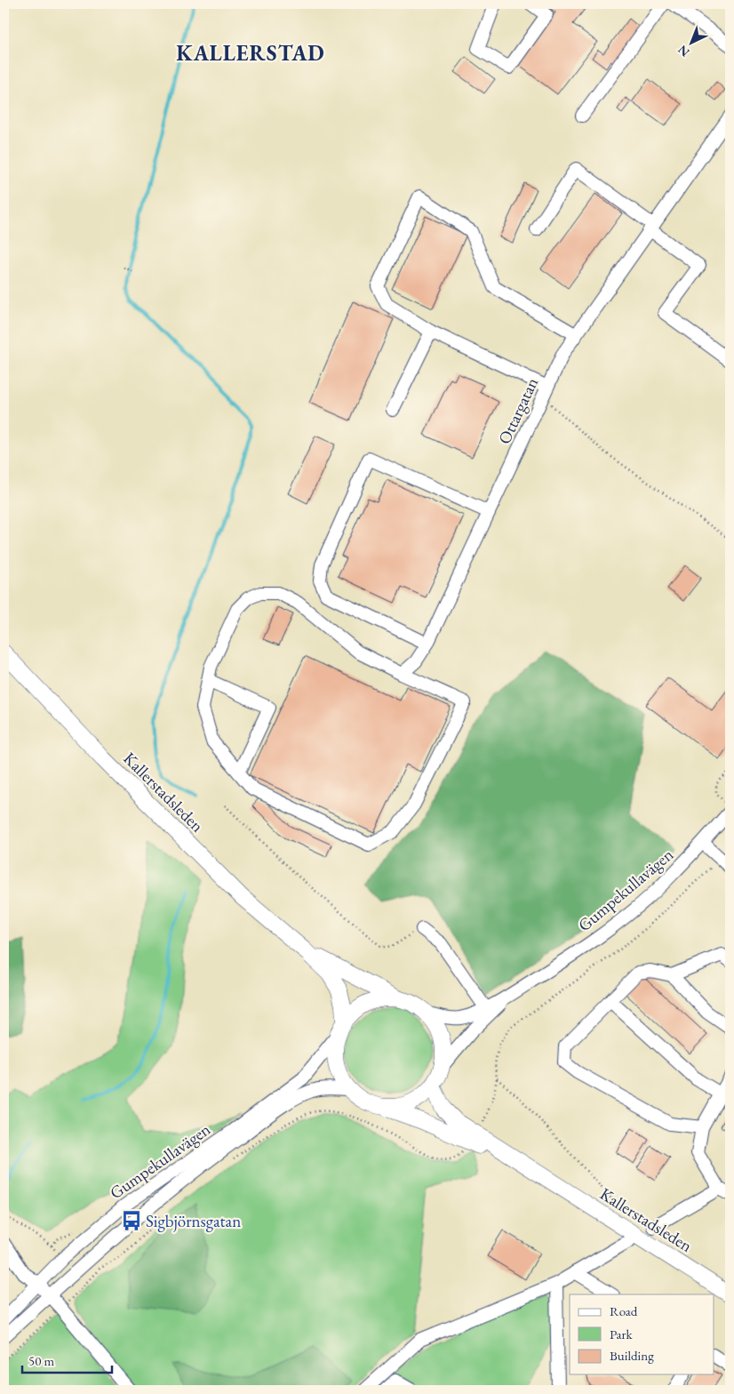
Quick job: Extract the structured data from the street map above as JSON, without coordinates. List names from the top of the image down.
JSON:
{
  "streets": {
    "main road": ["Kallerstadsleden"],
    "street": ["Ottargatan", "Gumpekullavägen"]
  },
  "crossings": [
    ["Kallerstadsleden", "Gumpekullavägen"]
  ],
  "districts": ["KALLERSTAD"],
  "places": {
    "bus stop": ["Sigbjörnsgatan"]
  },
  "legend": ["Road", "Park", "Building"],
  "scale_bar": "50 m",
  "north": "bottom left"
}
